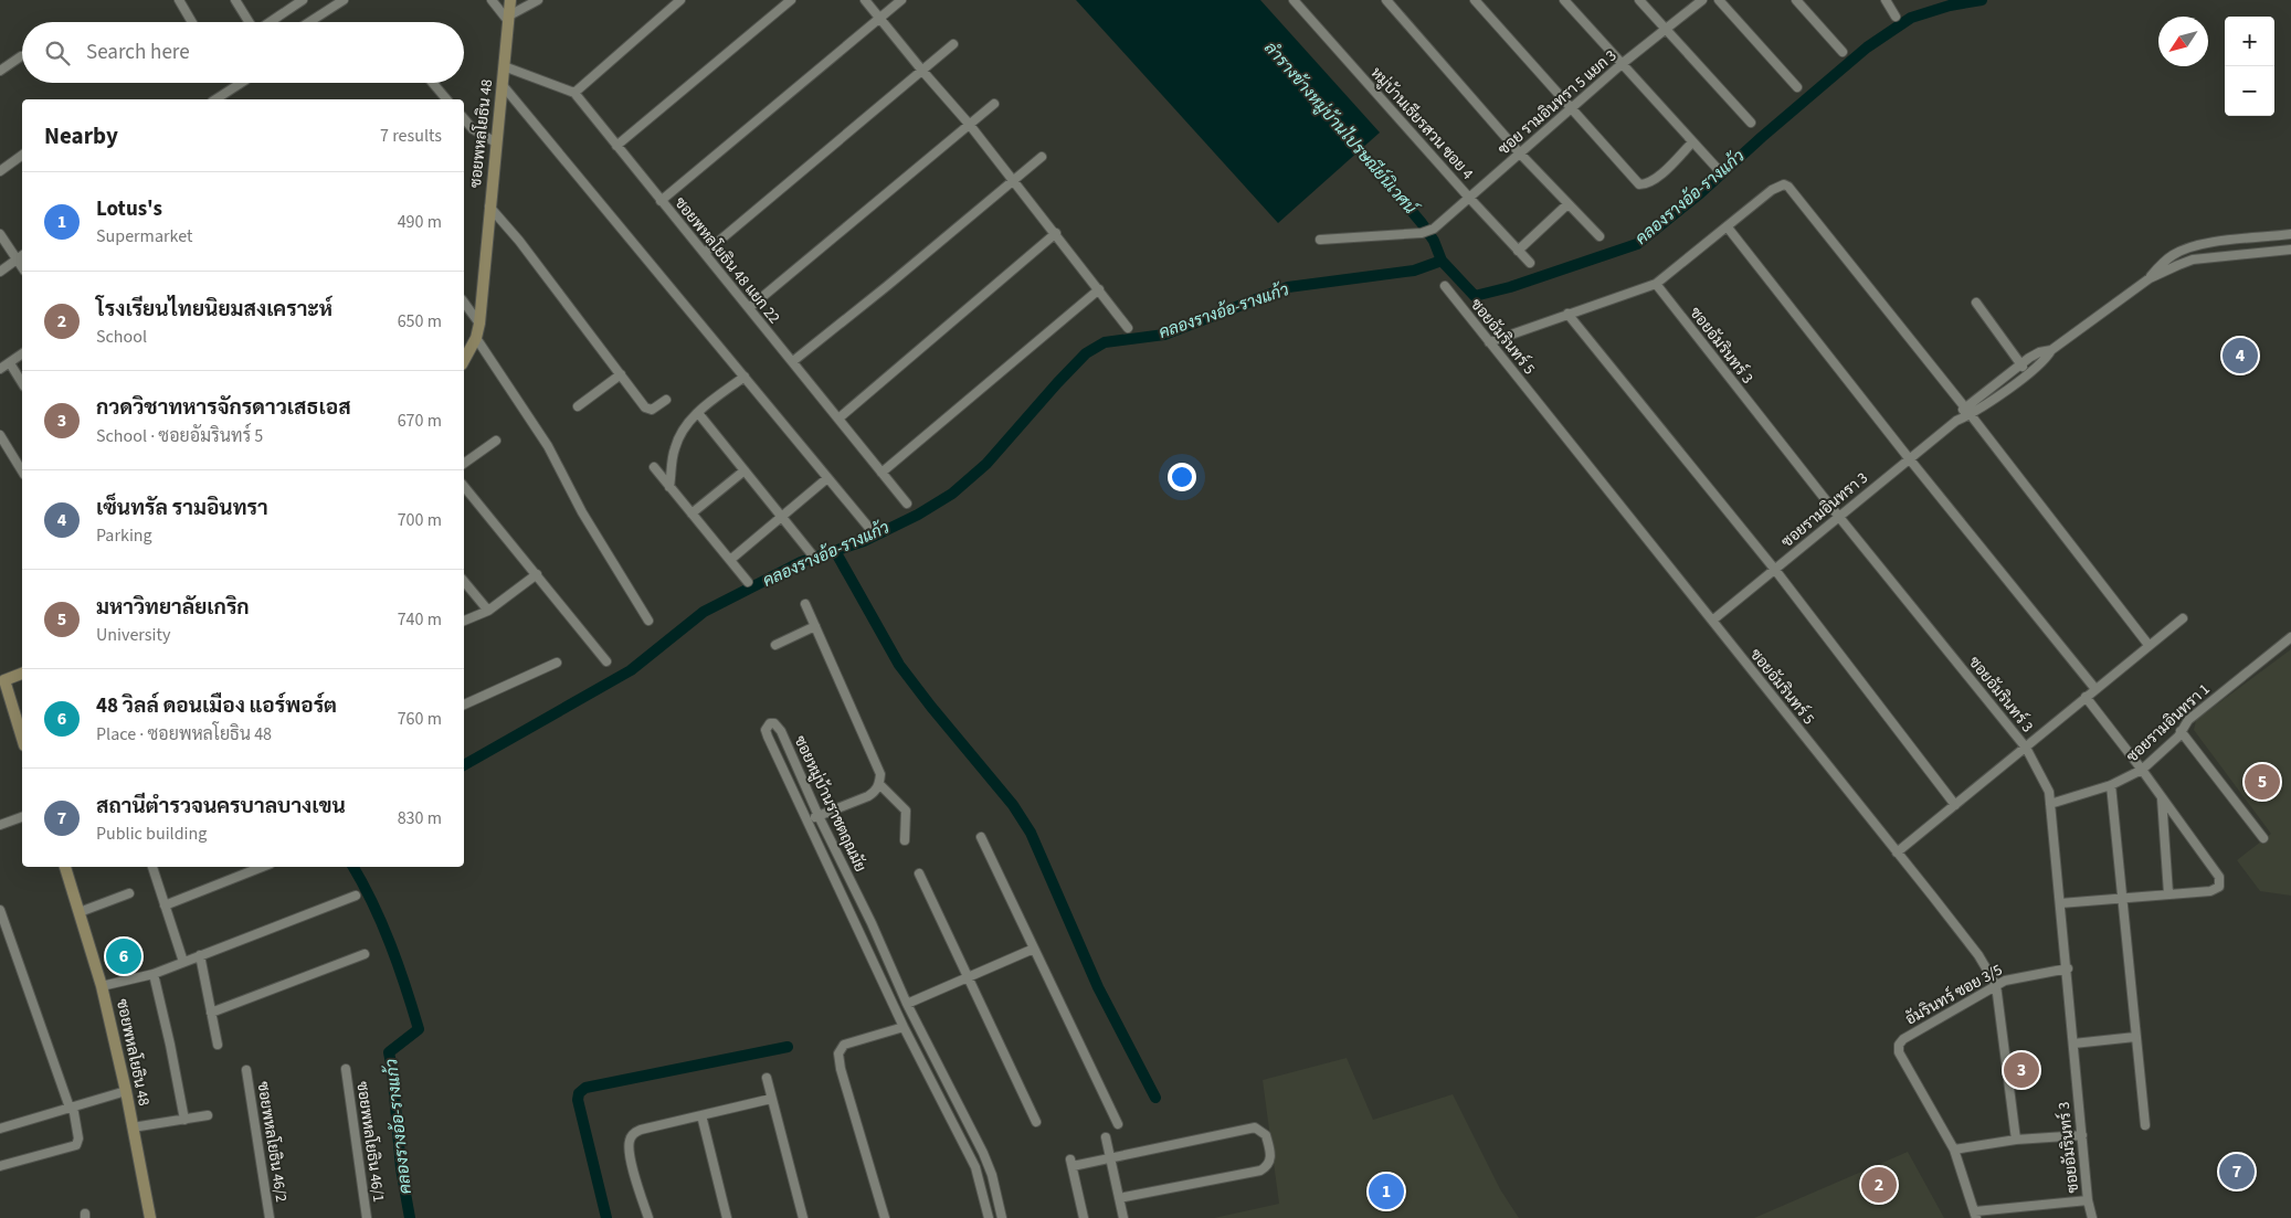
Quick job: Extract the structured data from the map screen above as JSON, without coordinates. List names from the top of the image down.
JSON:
{
  "streets": {
    "street": [
      "ซอย รามอินทรา 5 แยก 3",
      "หมู่บ้านเธียรสวน ซอย 4",
      "ซอยพหลโยธิน 48",
      "ซอยพหลโยธิน 48 แยก 22",
      "ซอยอัมรินทร์ 5",
      "ซอยอัมรินทร์ 3",
      "ซอยรามอินทรา 3",
      "ซอยรามอินทรา 1",
      "ซอยหมู่บ้านราชตฤณมัย",
      "อัมรินทร์ ซอย 3/5",
      "ซอยพหลโยธิน 46/2",
      "ซอยพหลโยธิน 46/1"
    ]
  },
  "crossings": [
    ["ซอย รามอินทรา 5 แยก 3", "หมู่บ้านเธียรสวน ซอย 4"],
    ["ซอยอัมรินทร์ 5", "ซอยรามอินทรา 3"],
    ["ซอยอัมรินทร์ 5", "อัมรินทร์ ซอย 3/5"],
    ["ซอยอัมรินทร์ 3", "ซอยรามอินทรา 3"],
    ["ซอยอัมรินทร์ 3", "ซอยรามอินทรา 1"],
    ["ซอยอัมรินทร์ 3", "อัมรินทร์ ซอย 3/5"]
  ],
  "water": ["ลำรางข้างหมู่บ้านไปรษณีย์นิเวศน์", "คลองรางอ้อ-รางแก้ว"],
  "north": "bottom left",
  "page": {
    "map_buttons": ["+", "−"],
    "search": "Search here",
    "heading": ["Nearby", "7 results"],
    "list": [
      {
        "mark": "1",
        "name": "Lotus's",
        "note": "Supermarket",
        "value": "490 m"
      },
      {
        "mark": "2",
        "name": "โรงเรียนไทยนิยมสงเคราะห์",
        "note": "School",
        "value": "650 m"
      },
      {
        "mark": "3",
        "name": "กวดวิชาทหารจักรดาวเสธเอส",
        "note": "School · ซอยอัมรินทร์ 5",
        "value": "670 m"
      },
      {
        "mark": "4",
        "name": "เซ็นทรัล รามอินทรา",
        "note": "Parking",
        "value": "700 m"
      },
      {
        "mark": "5",
        "name": "มหาวิทยาลัยเกริก",
        "note": "University",
        "value": "740 m"
      },
      {
        "mark": "6",
        "name": "48 วิลล์ ดอนเมือง แอร์พอร์ต",
        "note": "Place · ซอยพหลโยธิน 48",
        "value": "760 m"
      },
      {
        "mark": "7",
        "name": "สถานีตำรวจนครบาลบางเขน",
        "note": "Public building",
        "value": "830 m"
      }
    ],
    "pins": [
      "4",
      "5",
      "6",
      "3",
      "7",
      "2",
      "1"
    ]
  }
}
